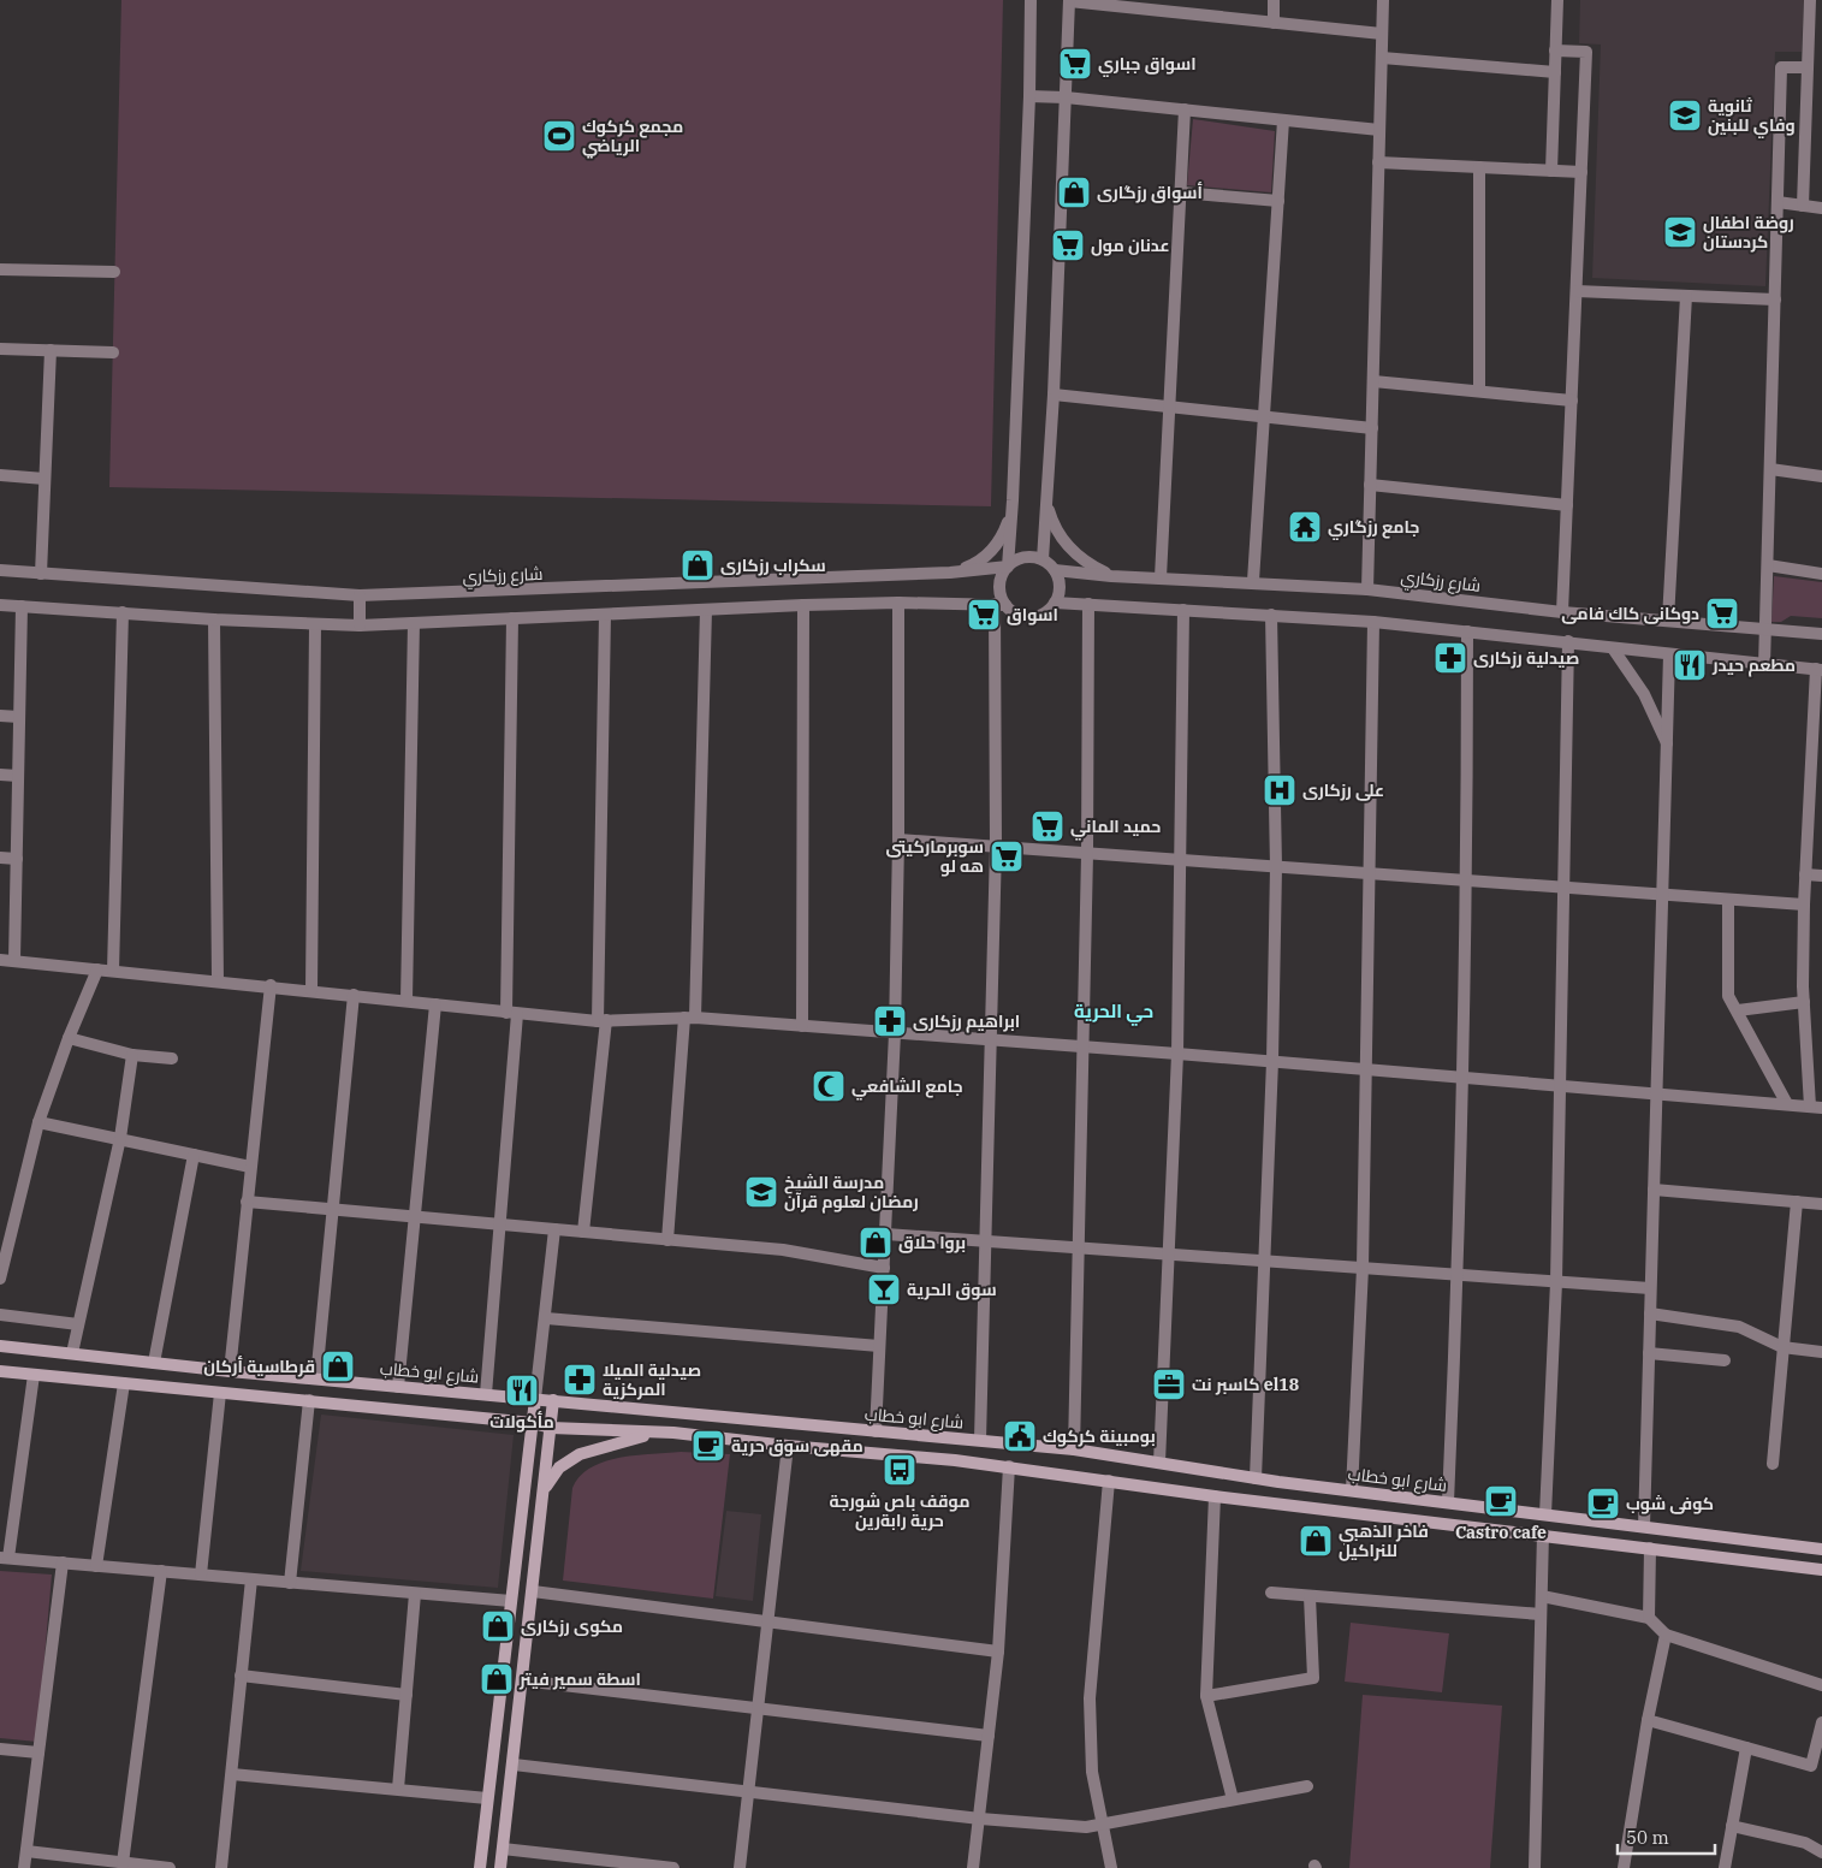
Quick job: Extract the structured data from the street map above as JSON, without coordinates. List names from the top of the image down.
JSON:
{
  "streets": {
    "main road": ["شارع ابو خطاب"],
    "street": ["شارع رزكاري"]
  },
  "districts": ["حي الحرية"],
  "places": {
    "supermarket": [
      "اسواق جباري",
      "عدنان مول",
      "دوكانى كاك فامى",
      "اسواق",
      "حميد الماني",
      "سوبرماركيتى هه لو"
    ],
    "school or university": ["ثانوية وفاي للبنين", "روضة اطفال كردستان", "مدرسة الشيخ رمضان لعلوم قرآن"],
    "sports": ["مجمع كركوك الرياضي"],
    "shop": [
      "أسواق رزگارى",
      "سكراب رزكارى",
      "بروا حلاق",
      "قرطاسية أركان",
      "فاخر الذهبي للنراكيل",
      "مكوى رزكارى",
      "اسطة سمير فيتر"
    ],
    "temple": ["جامع رزگاري"],
    "pharmacy": ["صيدلية رزكارى", "ابراهيم رزكارى", "صيدلية الميلا المركزية"],
    "restaurant": ["مطعم حيدر", "مأكولات"],
    "hospital": ["على رزكارى"],
    "mosque": ["جامع الشافعي"],
    "bar": ["سوق الحرية"],
    "office": ["كاسبر نت el18"],
    "public building": ["بومبينة كركوك"],
    "cafe": ["مقهى سوق حرية", "Castro cafe", "كوفى شوب"],
    "bus stop": ["موقف باص شورجة حرية رابةرين"]
  },
  "scale_bar": "50 m"
}
